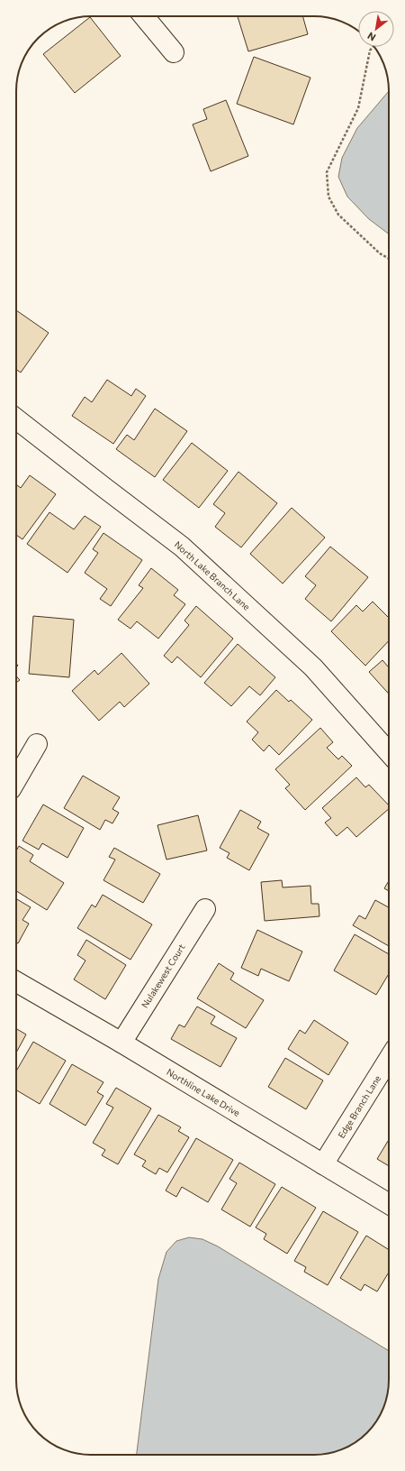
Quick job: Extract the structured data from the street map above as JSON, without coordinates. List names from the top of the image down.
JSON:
{
  "streets": {
    "street": [
      "North Lake Branch Lane",
      "Nulakewest Court",
      "Northline Lake Drive",
      "Edge Branch Lane"
    ]
  },
  "crossings": [
    ["Nulakewest Court", "Northline Lake Drive"],
    ["Northline Lake Drive", "Edge Branch Lane"]
  ],
  "north": "bottom left"
}
